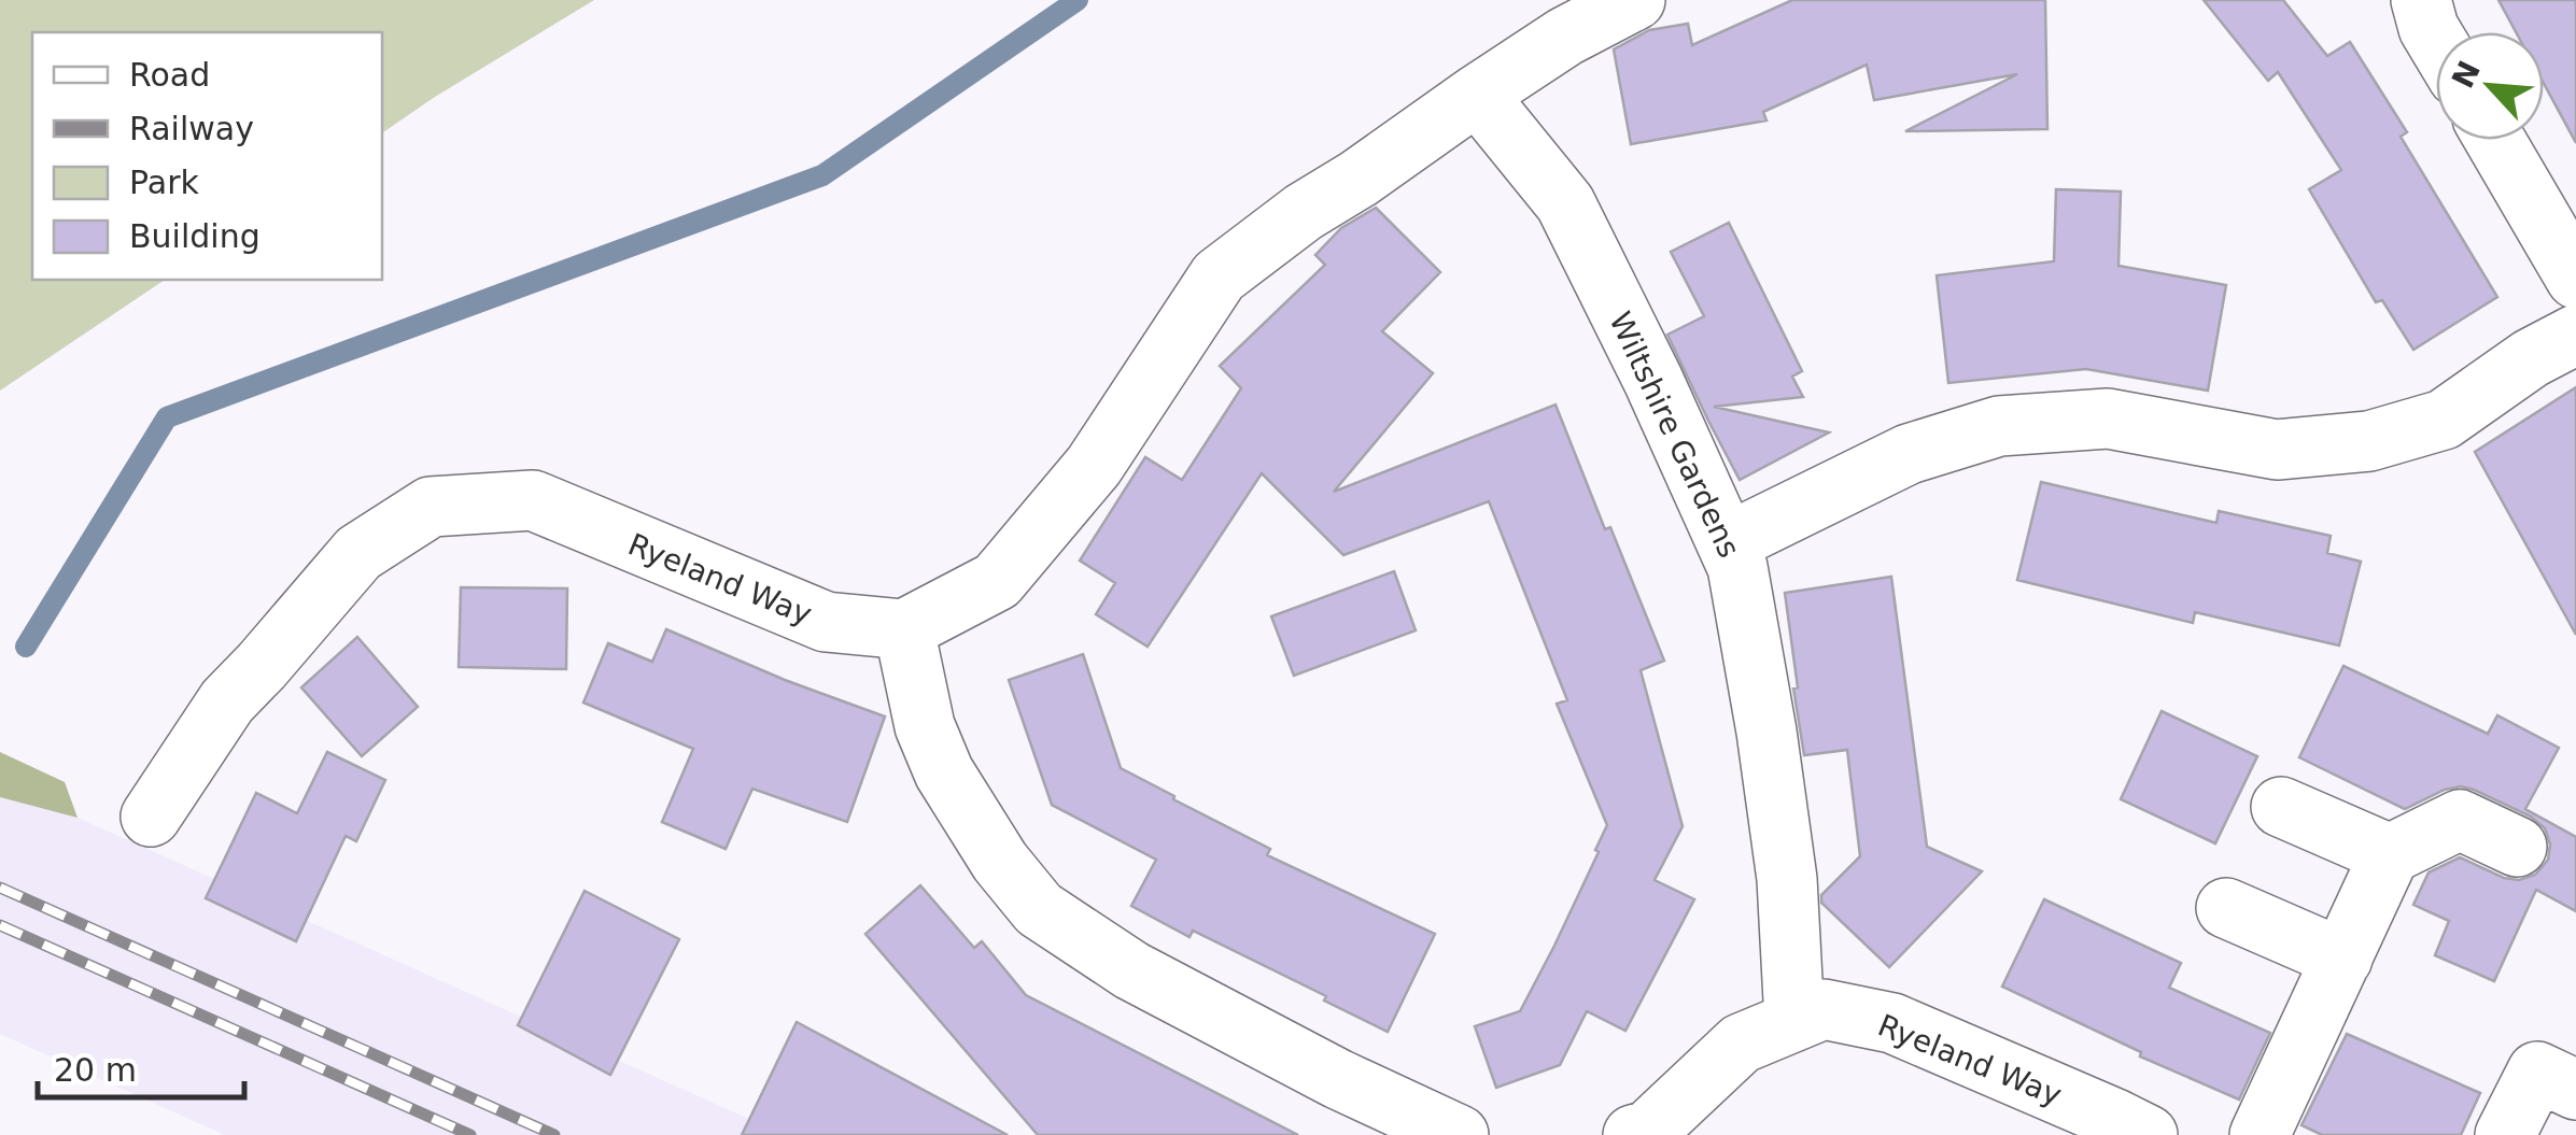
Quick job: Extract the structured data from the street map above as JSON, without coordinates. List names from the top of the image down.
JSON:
{
  "streets": {
    "street": ["Wiltshire Gardens", "Ryeland Way"]
  },
  "crossings": [
    ["Wiltshire Gardens", "Ryeland Way"]
  ],
  "legend": [
    "Road",
    "Railway",
    "Park",
    "Building"
  ],
  "scale_bar": "20 m",
  "north": "top left"
}
